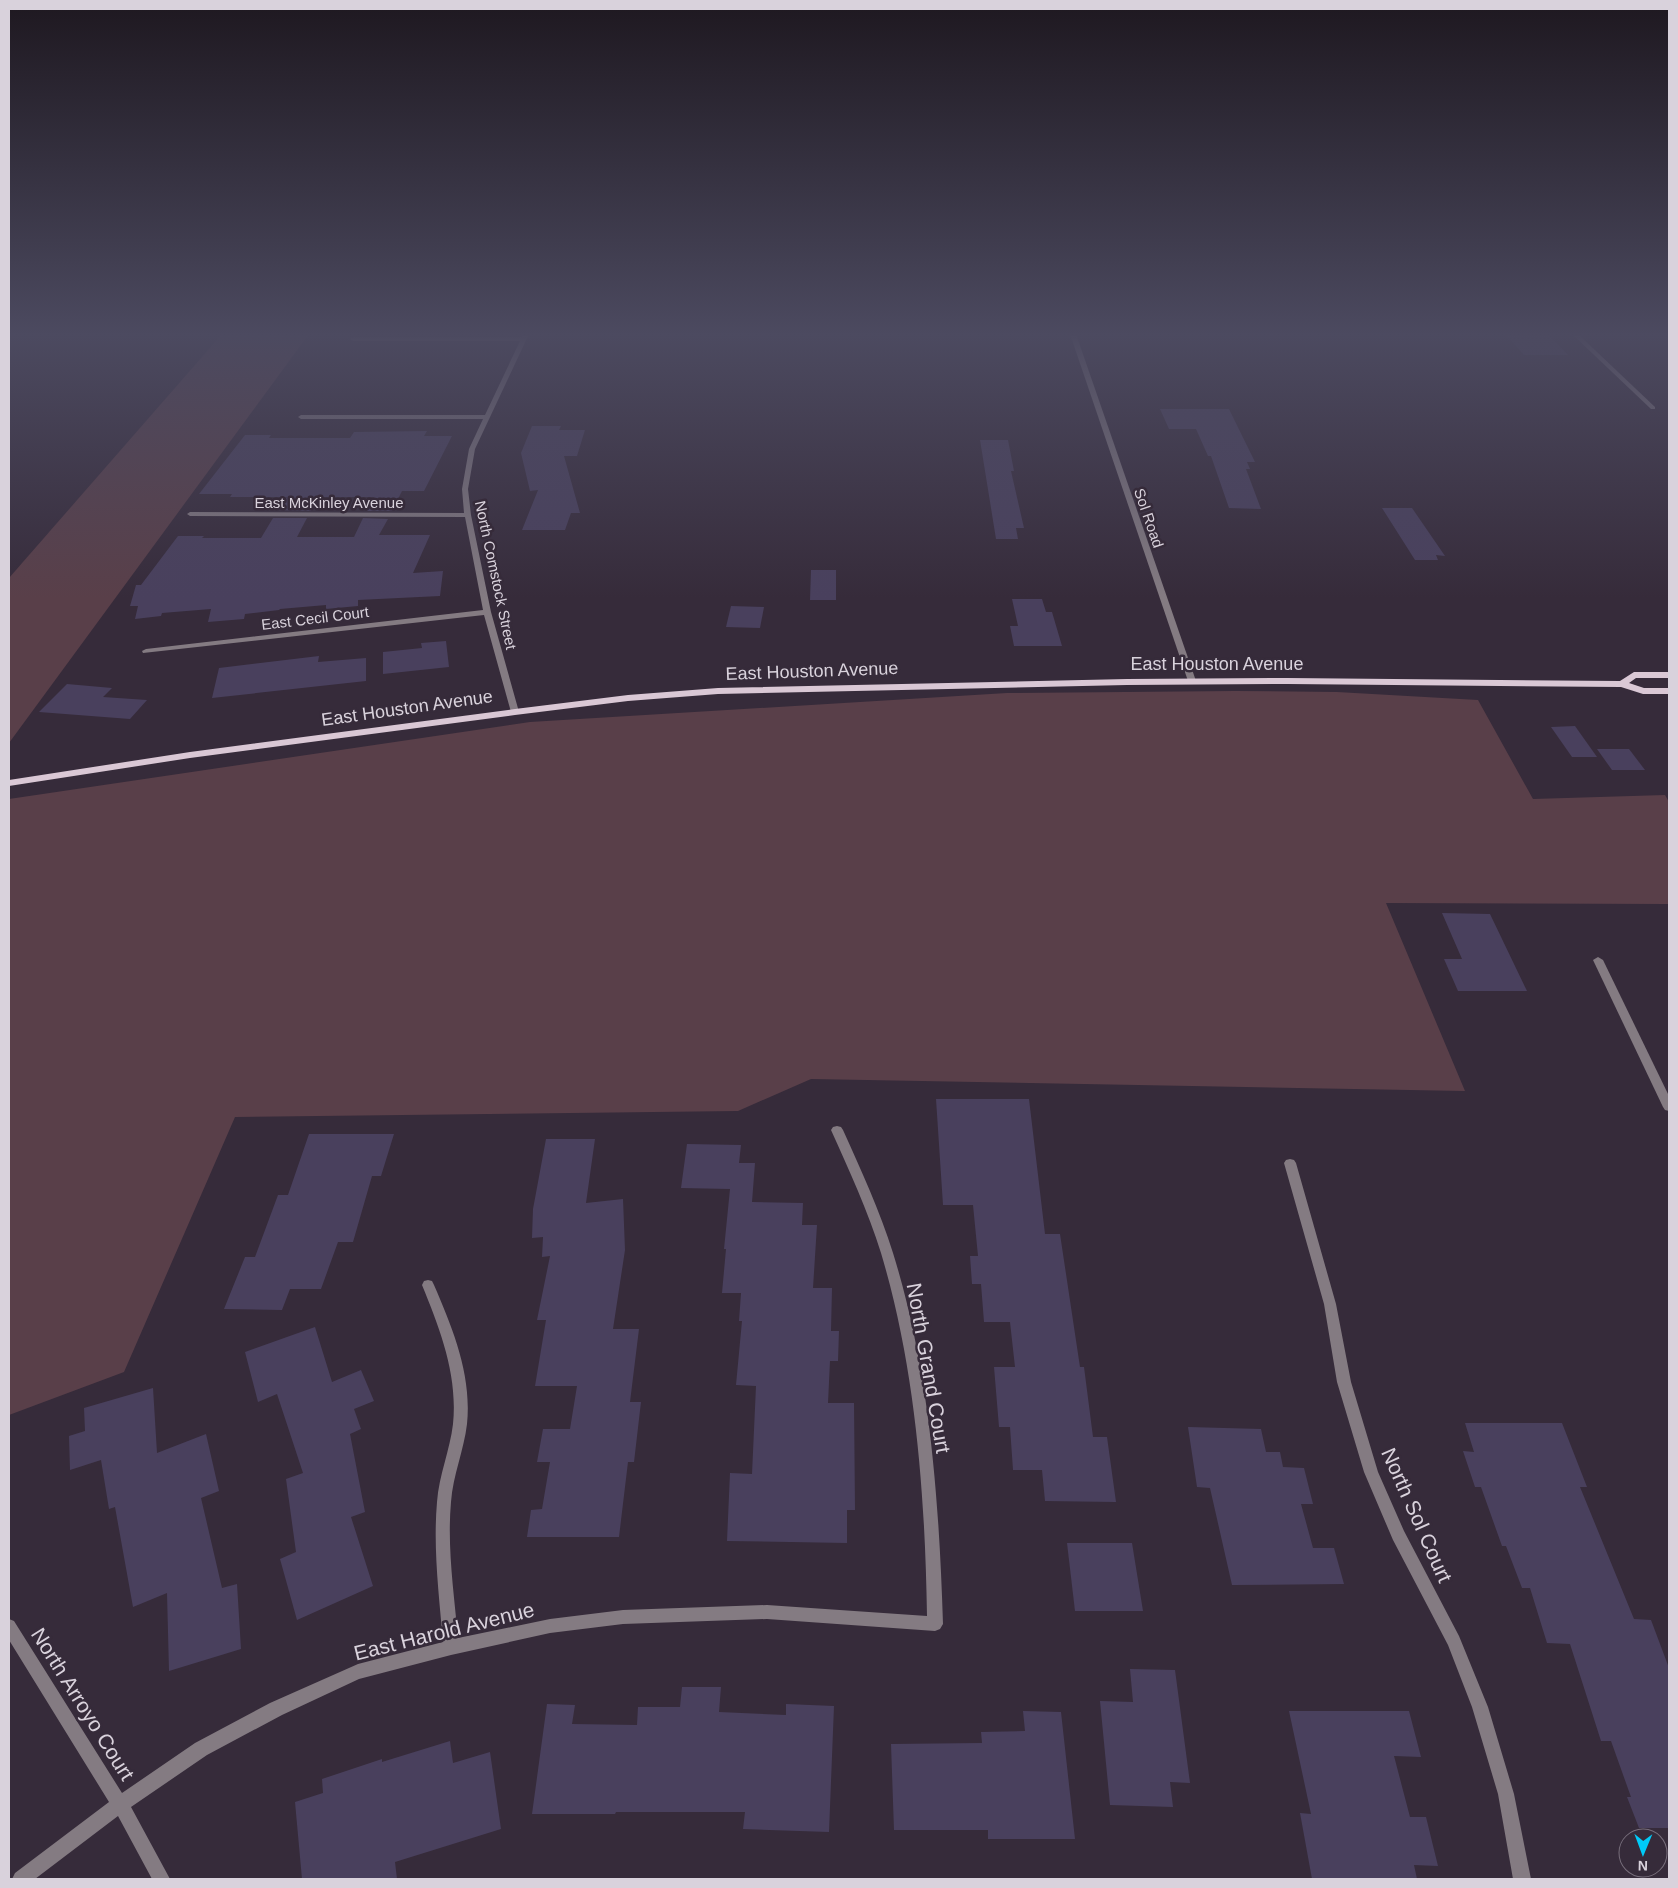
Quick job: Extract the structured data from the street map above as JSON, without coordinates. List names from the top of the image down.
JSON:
{
  "streets": {
    "main road": ["East Houston Avenue"],
    "street": [
      "East McKinley Avenue",
      "Sol Road",
      "North Comstock Street",
      "East Cecil Court",
      "North Grand Court",
      "North Sol Court",
      "East Harold Avenue",
      "North Arroyo Court"
    ]
  },
  "crossings": [
    ["East McKinley Avenue", "North Comstock Street"],
    ["Sol Road", "East Houston Avenue"],
    ["North Comstock Street", "East Cecil Court"],
    ["North Comstock Street", "East Houston Avenue"],
    ["North Grand Court", "East Harold Avenue"],
    ["East Harold Avenue", "North Arroyo Court"]
  ],
  "north": "bottom"
}
